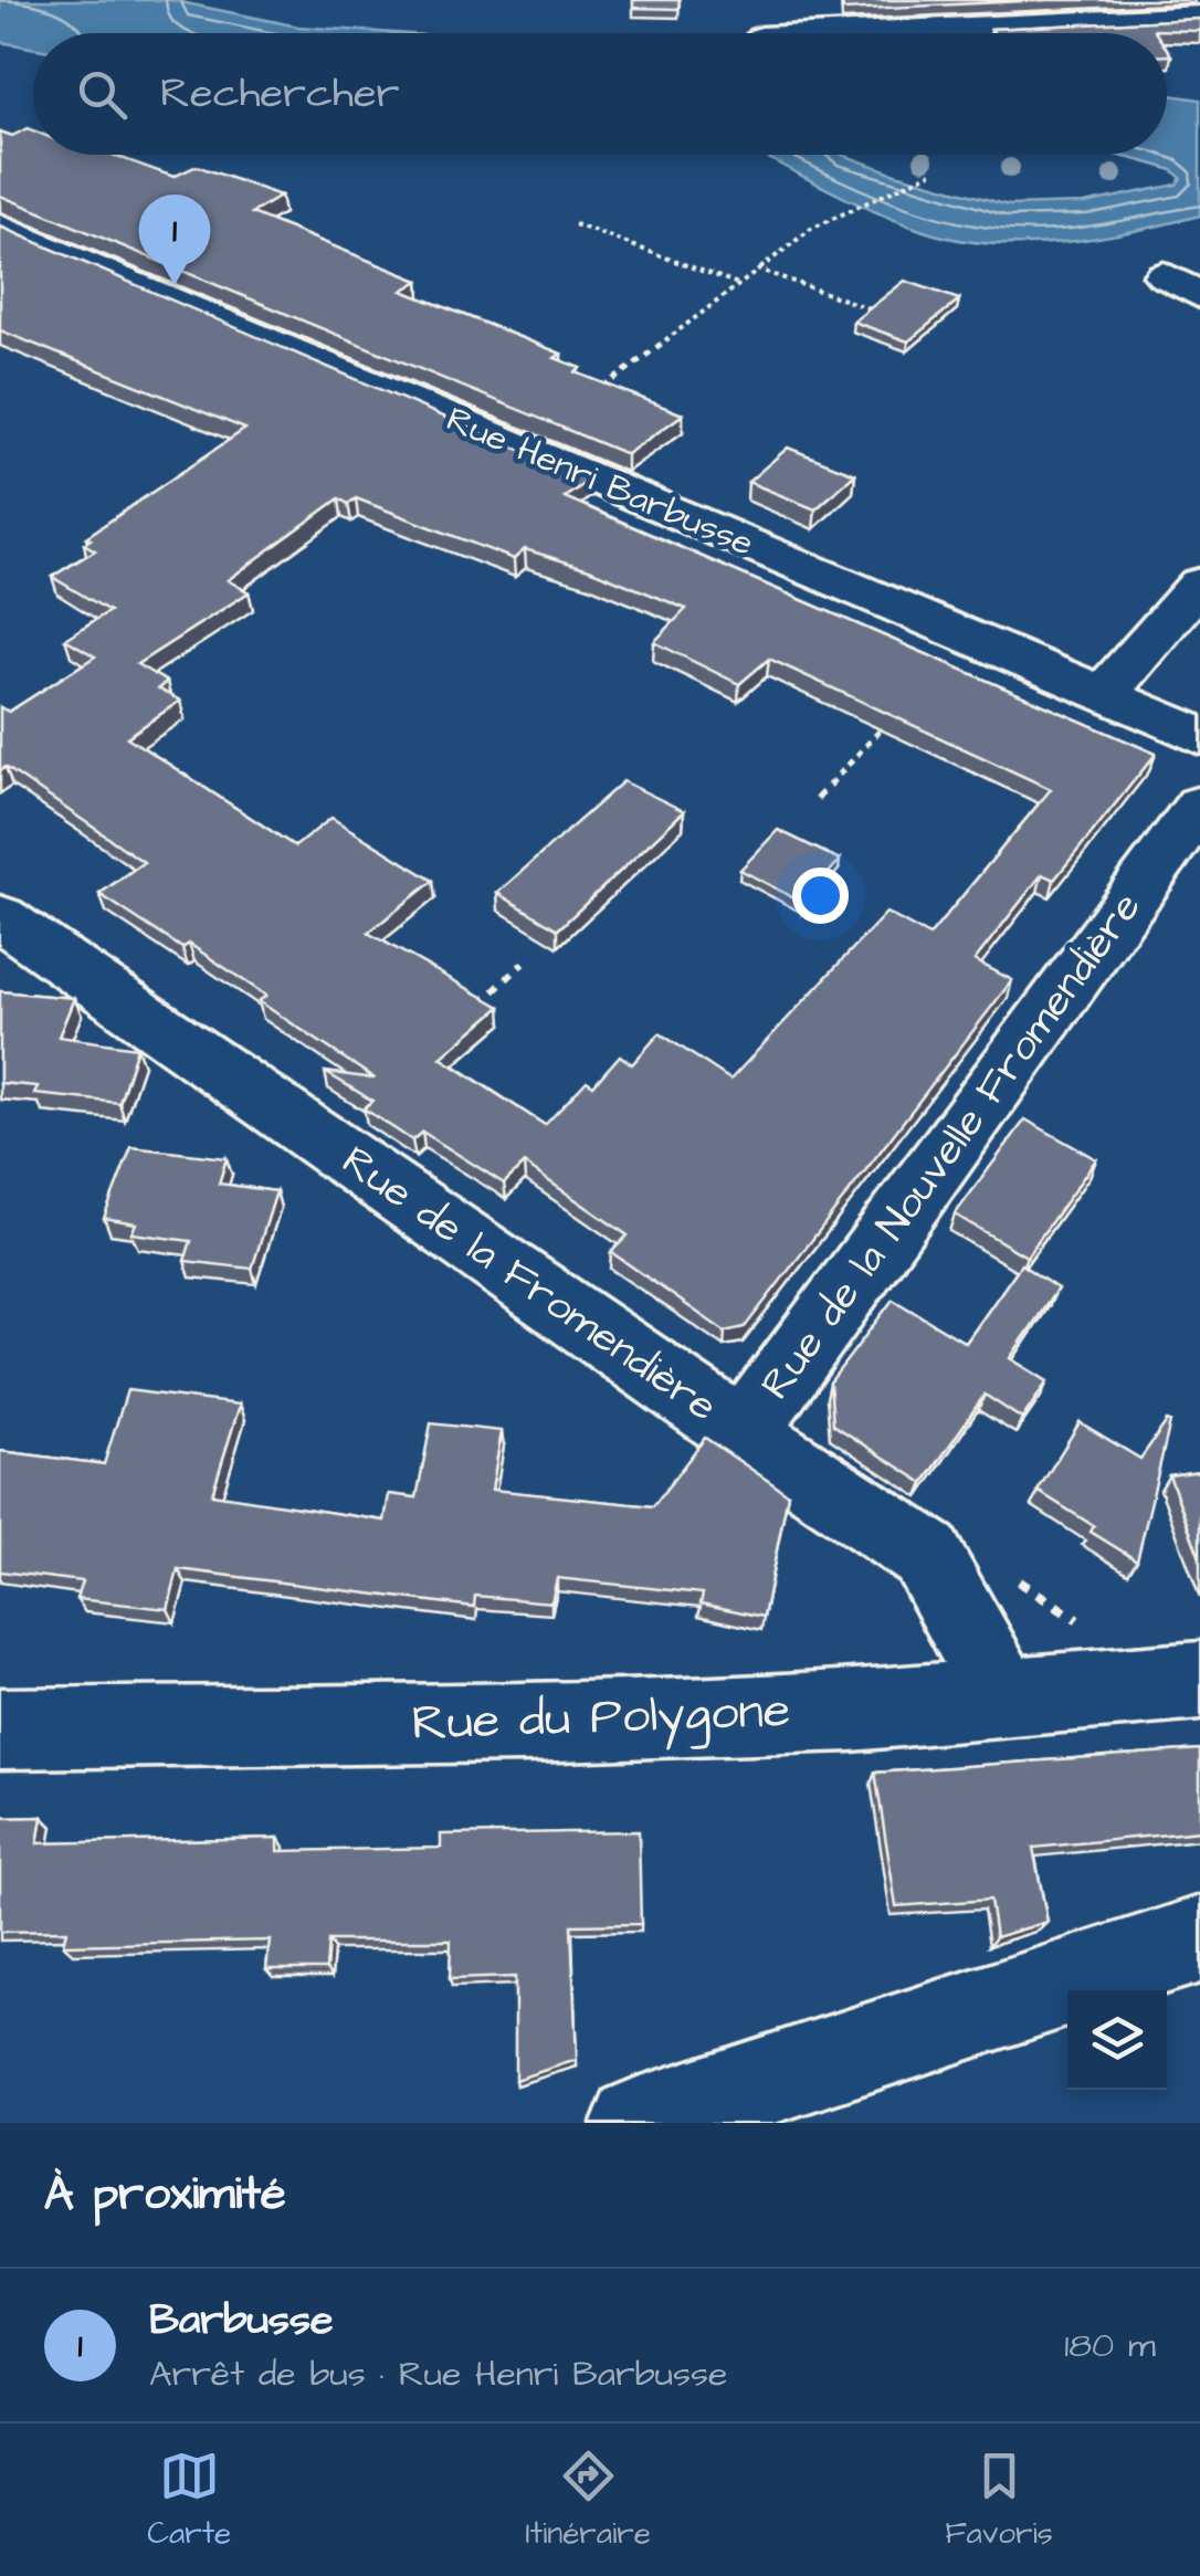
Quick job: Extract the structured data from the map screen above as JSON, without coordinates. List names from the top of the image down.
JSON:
{
  "streets": {
    "street": [
      "Rue Henri Barbusse",
      "Rue de la Nouvelle Fromendière",
      "Rue de la Fromendière",
      "Rue du Polygone"
    ]
  },
  "crossings": [
    ["Rue de la Nouvelle Fromendière", "Rue de la Fromendière"],
    ["Rue de la Fromendière", "Rue du Polygone"]
  ],
  "page": {
    "search": "Rechercher",
    "pins": "1",
    "heading": "À proximité",
    "list": [
      {
        "mark": "1",
        "name": "Barbusse",
        "note": "Arrêt de bus · Rue Henri Barbusse",
        "value": "180 m"
      }
    ],
    "nav": ["Carte", "Itinéraire", "Favoris"]
  }
}
